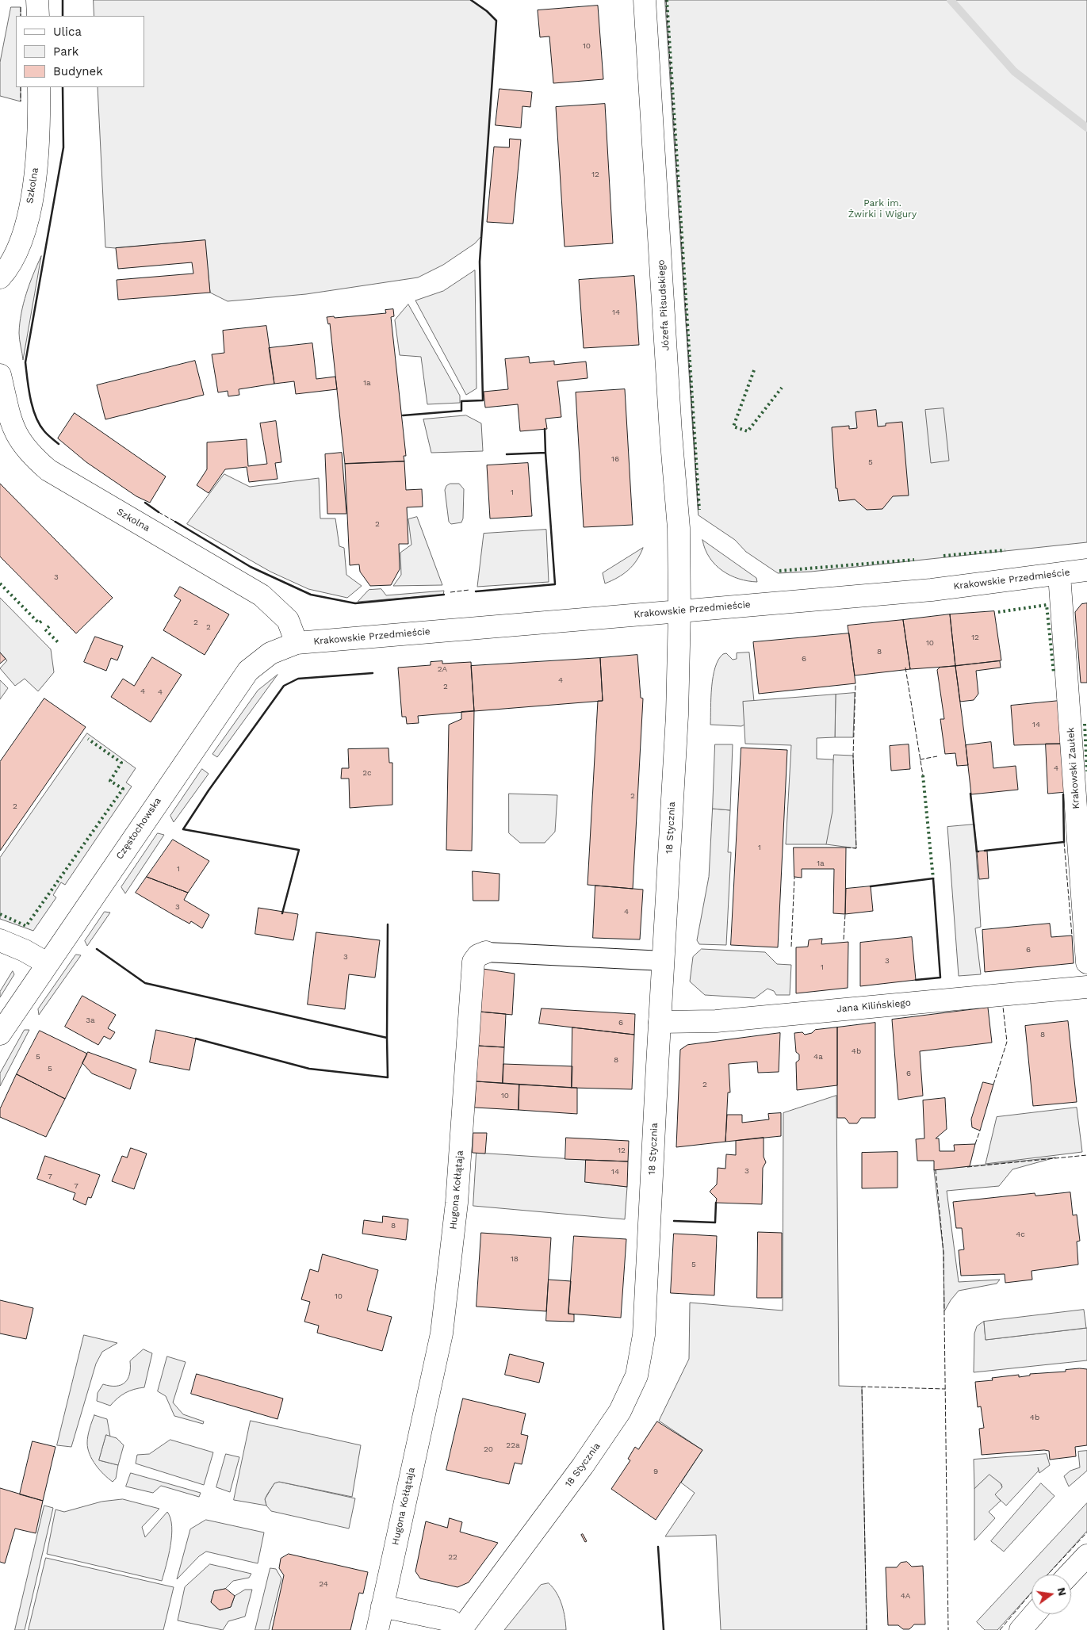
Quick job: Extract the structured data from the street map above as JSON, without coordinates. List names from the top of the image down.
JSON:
{
  "streets": {
    "street": [
      "Szkolna",
      "Józefa Piłsudskiego",
      "Krakowskie Przedmieście",
      "Krakowski Zaułek",
      "18 Stycznia",
      "Częstochowska",
      "Jana Kilińskiego",
      "Hugona Kołłątaja"
    ]
  },
  "crossings": [
    ["Szkolna", "Krakowskie Przedmieście"],
    ["Szkolna", "Częstochowska"],
    ["Józefa Piłsudskiego", "Krakowskie Przedmieście"],
    ["Józefa Piłsudskiego", "18 Stycznia"],
    ["Krakowskie Przedmieście", "Krakowski Zaułek"],
    ["Krakowskie Przedmieście", "18 Stycznia"],
    ["Krakowskie Przedmieście", "Częstochowska"],
    ["18 Stycznia", "Jana Kilińskiego"],
    ["18 Stycznia", "Hugona Kołłątaja"]
  ],
  "parks": ["Park im. Żwirki i Wigury"],
  "house_numbers": [
    "10",
    "12",
    "14",
    "1a",
    "16",
    "5",
    "1",
    "2",
    "3",
    "2",
    "2",
    "12",
    "10",
    "8",
    "6",
    "2A",
    "4",
    "2",
    "4",
    "4",
    "14",
    "4",
    "2c",
    "2",
    "2",
    "1",
    "1a",
    "1",
    "3",
    "4",
    "6",
    "3",
    "3",
    "1",
    "3a",
    "6",
    "8",
    "4b",
    "5",
    "4a",
    "8",
    "5",
    "6",
    "2",
    "10",
    "12",
    "3",
    "14",
    "7",
    "7",
    "8",
    "4c",
    "18",
    "5",
    "10",
    "4b",
    "22a",
    "20",
    "9",
    "22",
    "24",
    "4A"
  ],
  "legend": ["Ulica", "Park", "Budynek"],
  "north": "right"
}
